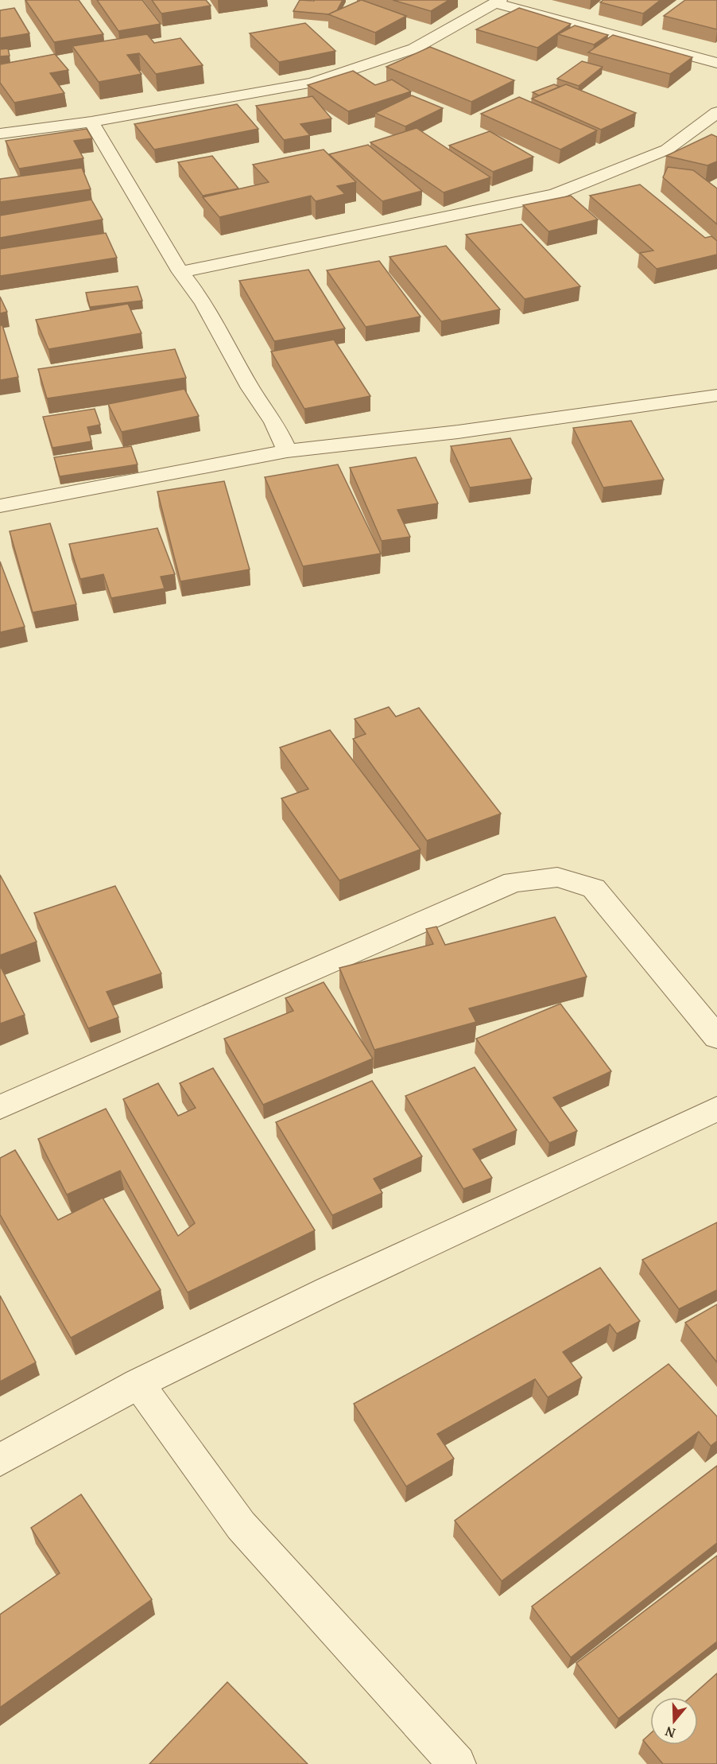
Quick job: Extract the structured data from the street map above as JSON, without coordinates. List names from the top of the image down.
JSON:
{
  "north": "bottom"
}
